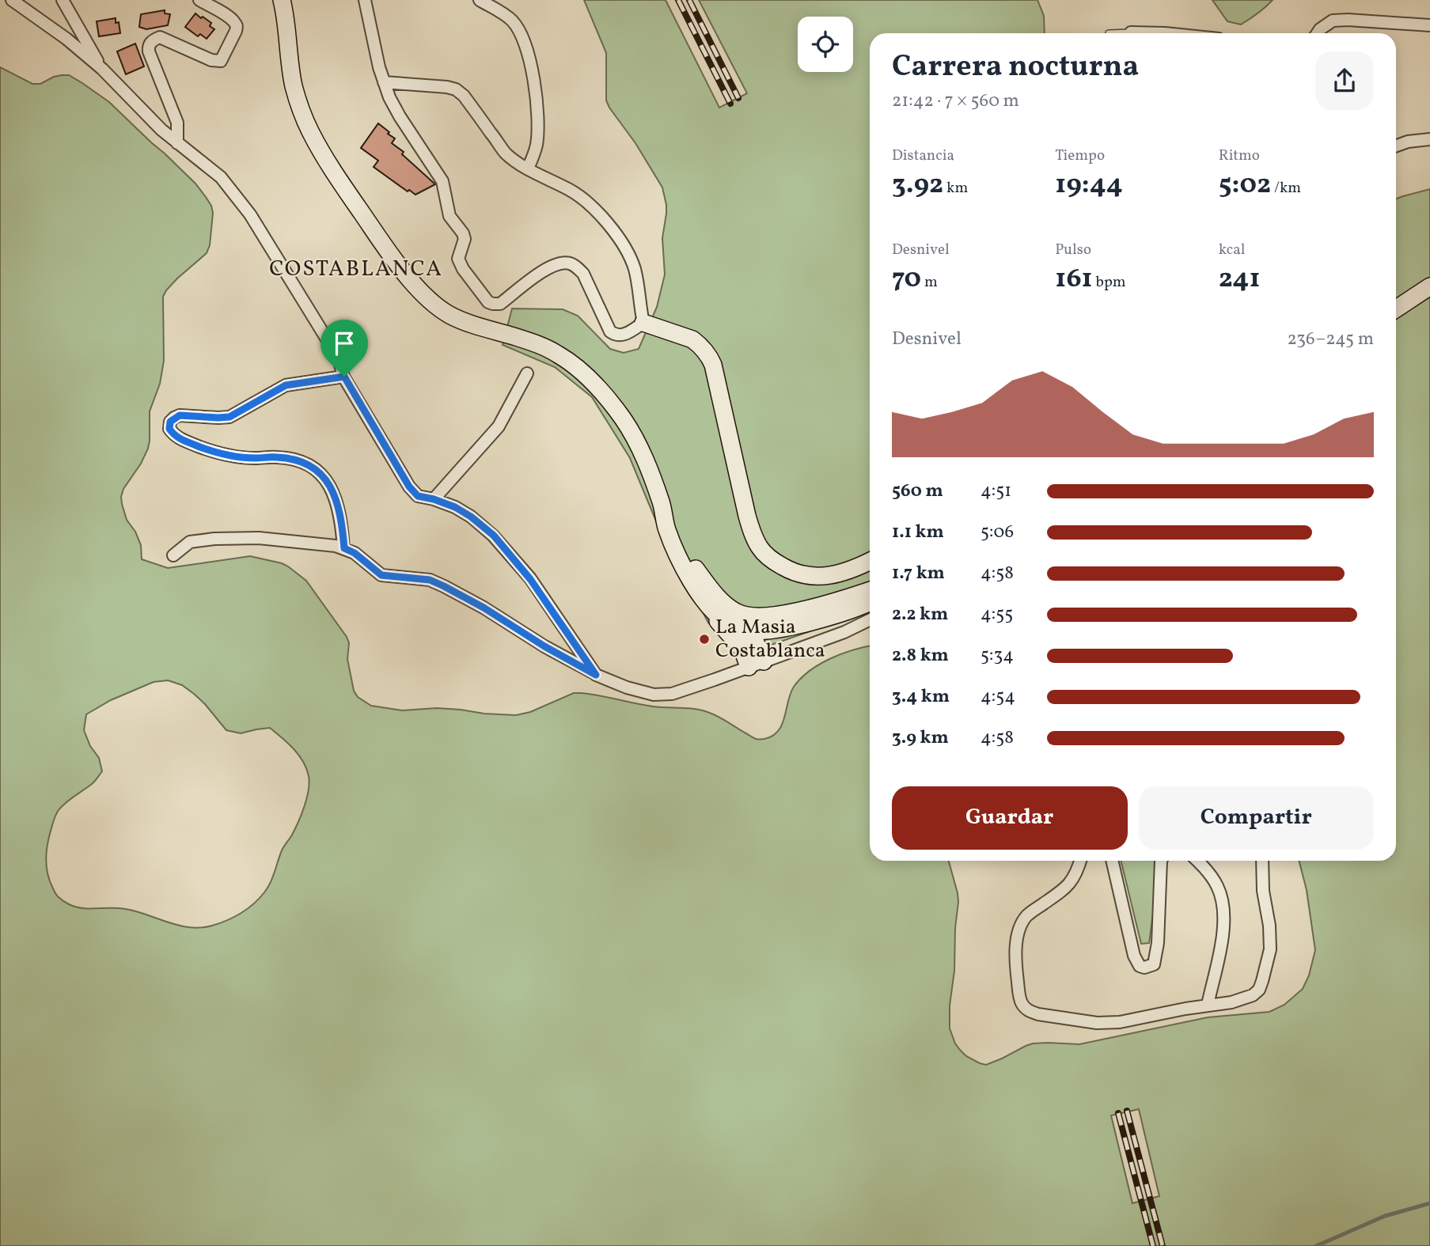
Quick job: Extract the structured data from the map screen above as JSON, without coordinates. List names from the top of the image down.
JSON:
{
  "districts": ["COSTABLANCA"],
  "places": ["La Masia Costablanca"],
  "page": {
    "heading": ["Carrera nocturna", "21:42 · 7 × 560 m"],
    "stats": [
      ["Distancia", "3.92 km"],
      ["Tiempo", "19:44"],
      ["Ritmo", "5:02 /km"],
      ["Desnivel", "70 m"],
      ["Pulso", "161 bpm"],
      ["kcal", "241"]
    ],
    "chart": ["Desnivel", "236–245 m"],
    "list": [
      {
        "name": "560 m",
        "note": "4:51"
      },
      {
        "name": "1.1 km",
        "note": "5:06"
      },
      {
        "name": "1.7 km",
        "note": "4:58"
      },
      {
        "name": "2.2 km",
        "note": "4:55"
      },
      {
        "name": "2.8 km",
        "note": "5:34"
      },
      {
        "name": "3.4 km",
        "note": "4:54"
      },
      {
        "name": "3.9 km",
        "note": "4:58"
      }
    ],
    "buttons": ["Guardar", "Compartir"]
  }
}
